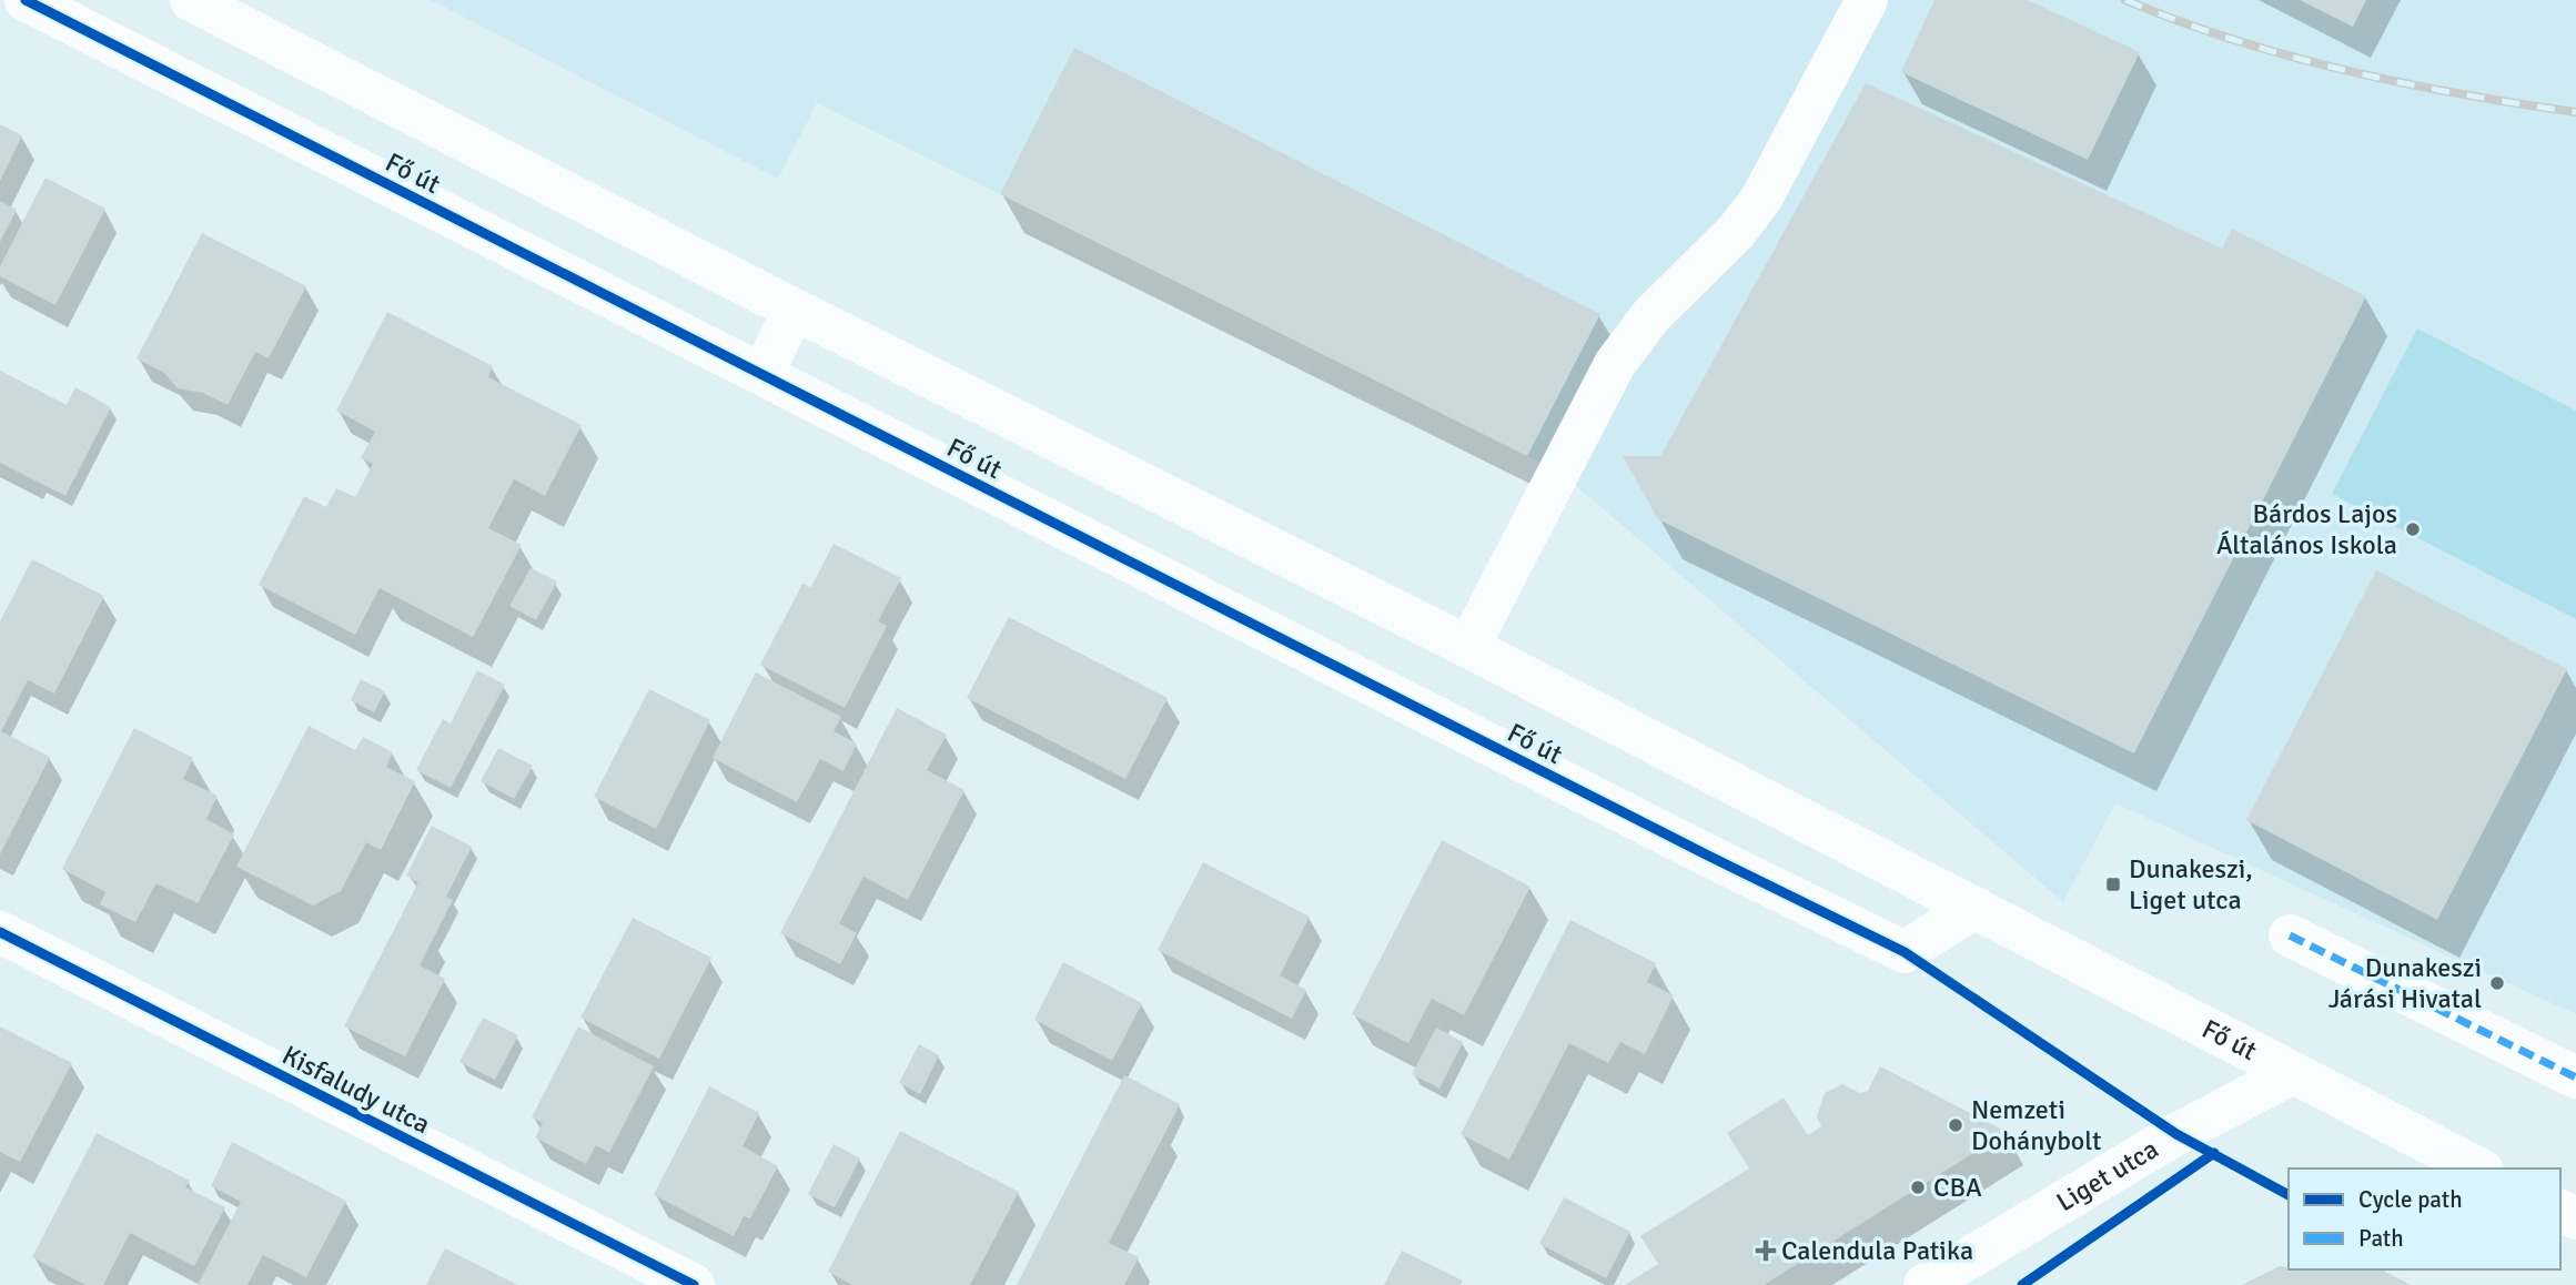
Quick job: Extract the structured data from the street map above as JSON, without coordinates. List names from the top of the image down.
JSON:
{
  "streets": {
    "street": ["Fő út", "Kisfaludy utca", "Liget utca"]
  },
  "crossings": [
    ["Fő út", "Liget utca"]
  ],
  "places": {
    "other": [
      "Bárdos Lajos Általános Iskola",
      "Dunakeszi Járási Hivatal",
      "Nemzeti Dohánybolt",
      "CBA"
    ],
    "transit": ["Dunakeszi, Liget utca"],
    "health": ["Calendula Patika"]
  },
  "legend": ["Cycle path", "Path"]
}
